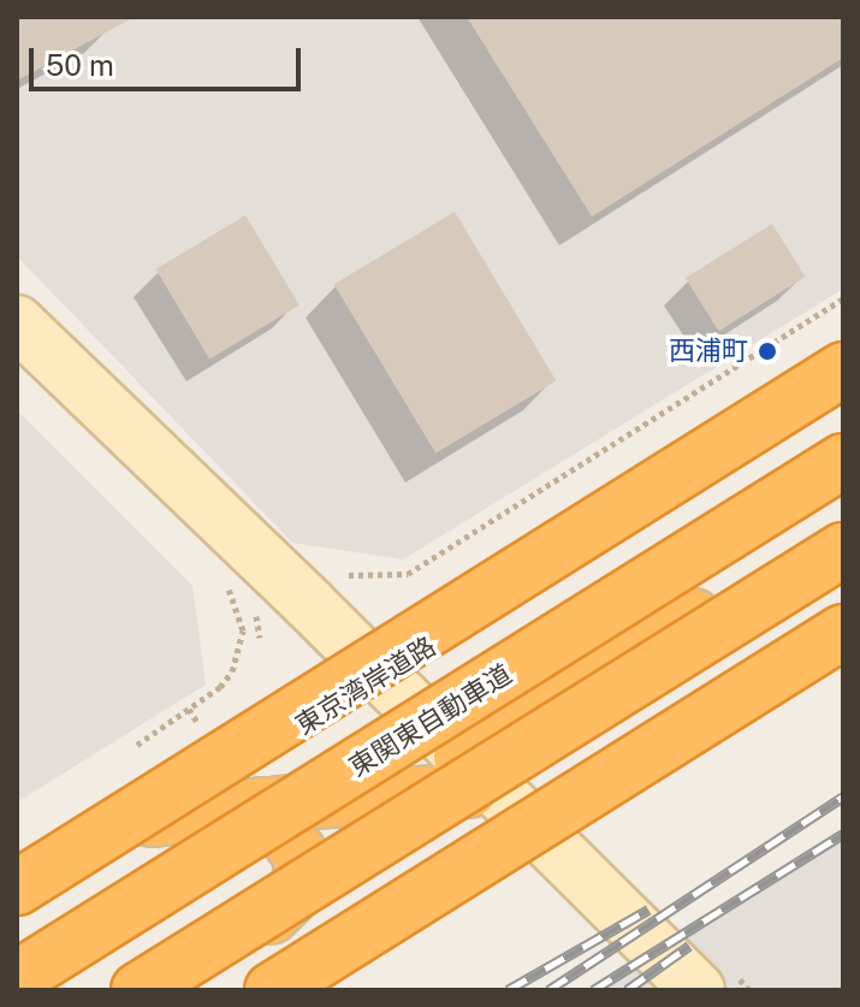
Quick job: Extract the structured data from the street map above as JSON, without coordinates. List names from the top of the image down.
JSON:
{
  "streets": {
    "highway": ["東京湾岸道路", "東関東自動車道"]
  },
  "places": ["西浦町"],
  "scale_bar": "50 m"
}
